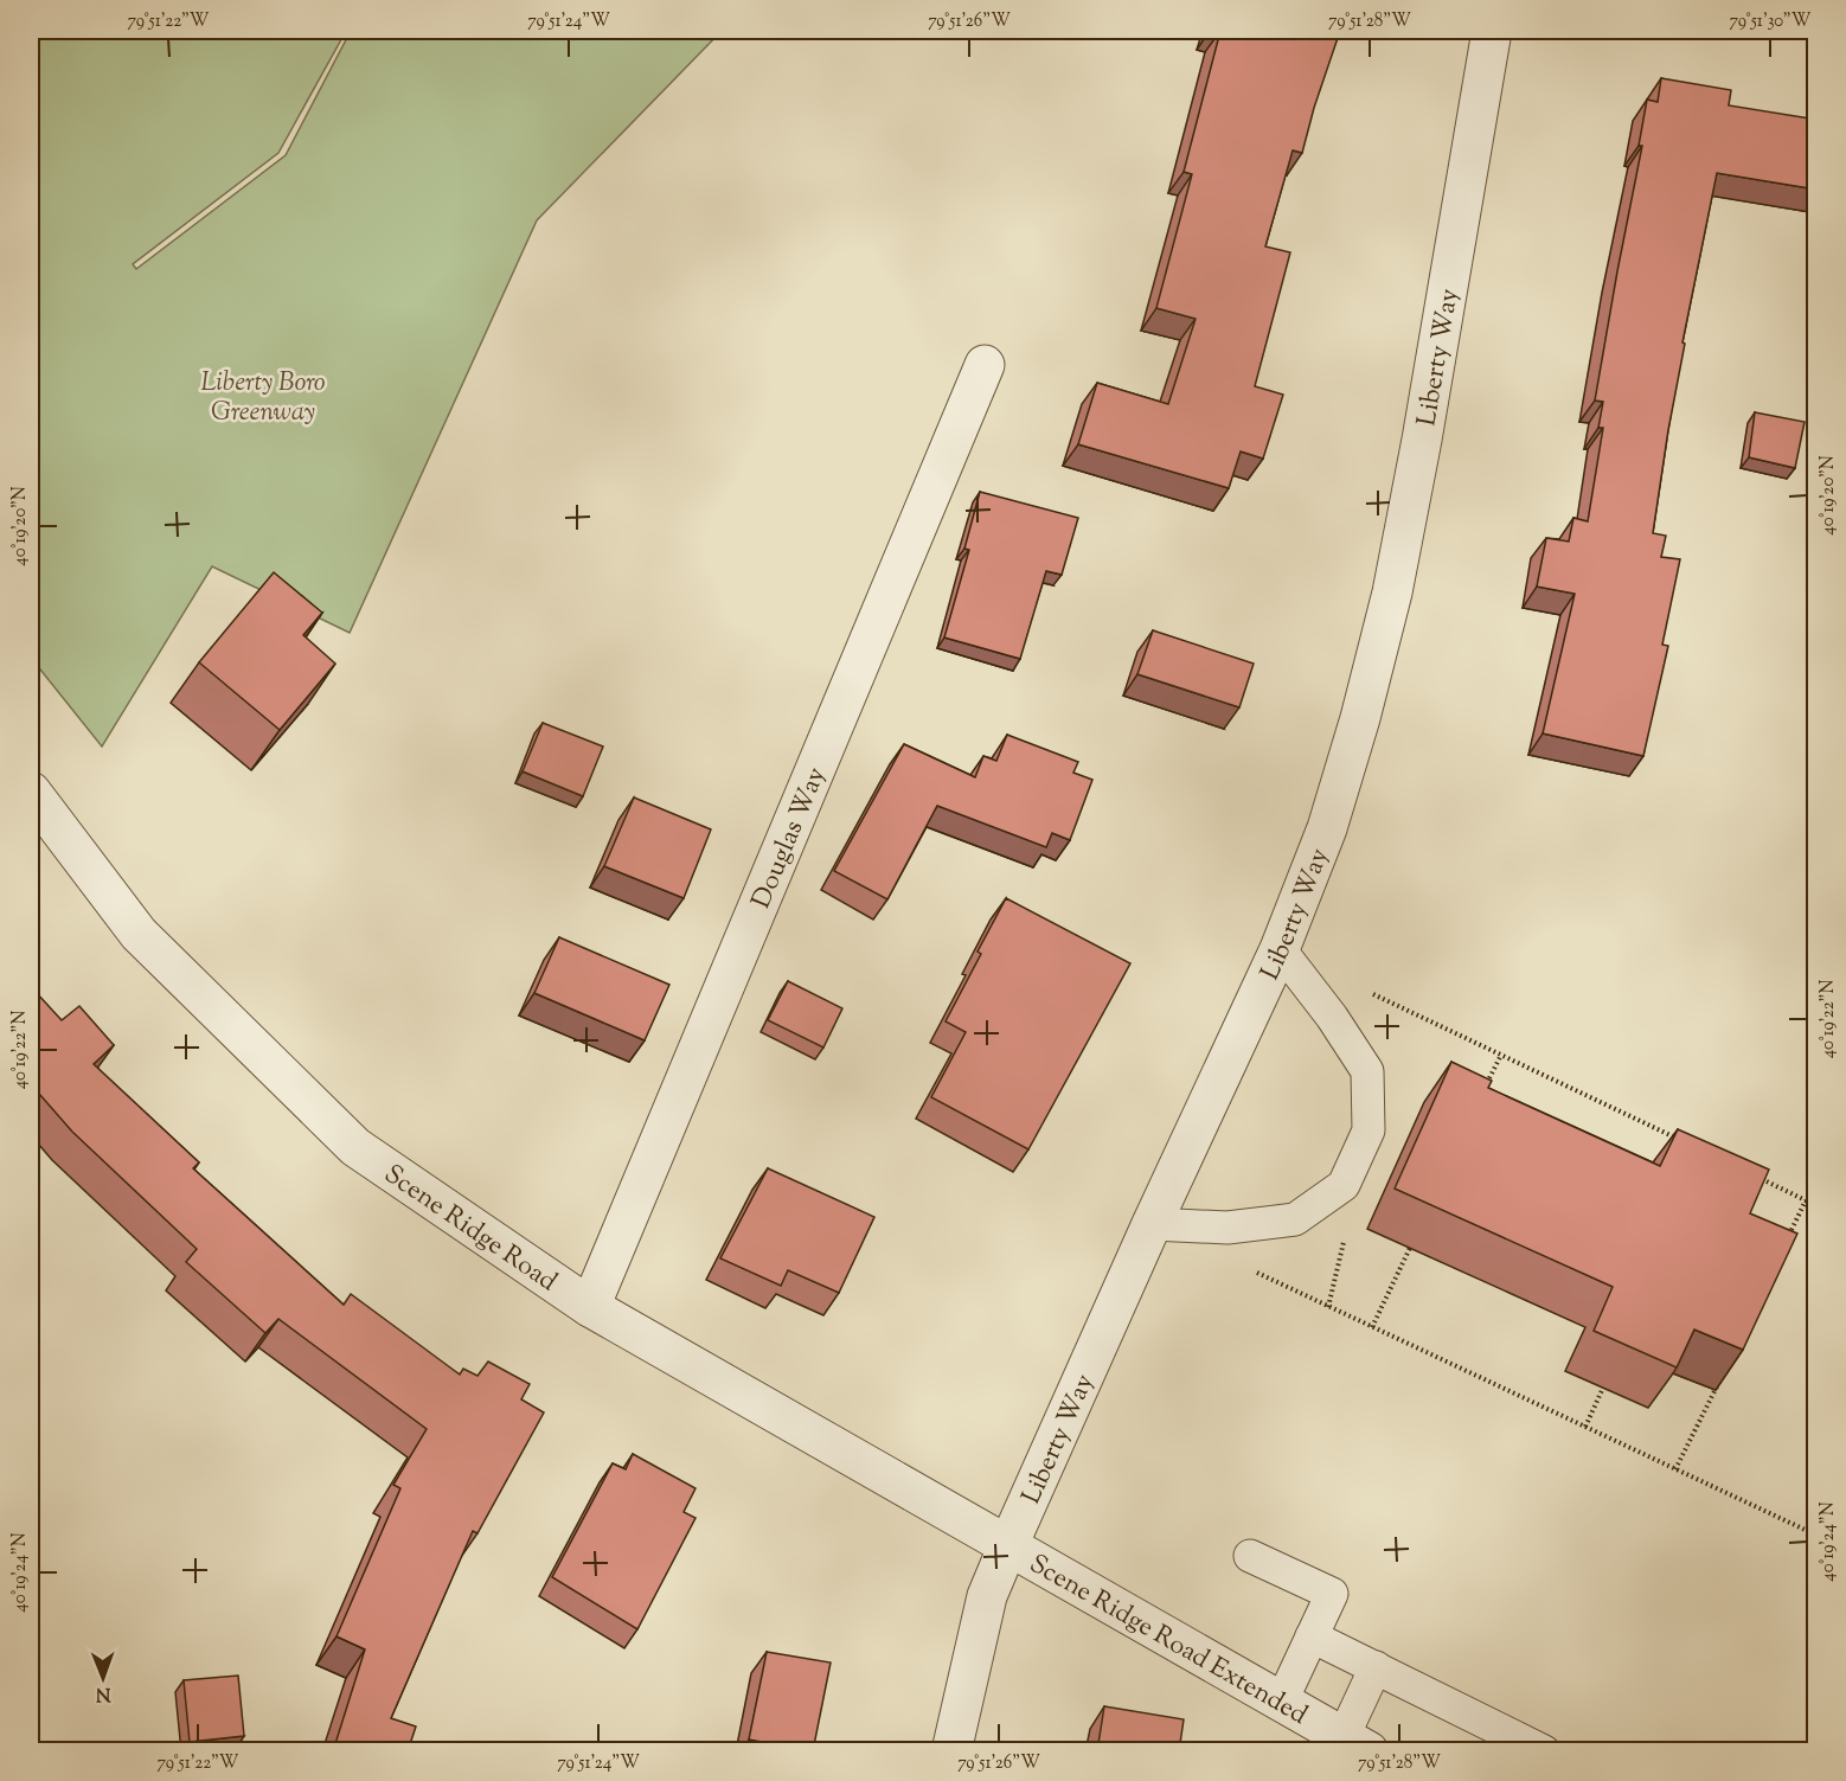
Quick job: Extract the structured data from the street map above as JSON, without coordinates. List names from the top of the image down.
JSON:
{
  "streets": {
    "street": [
      "Liberty Way",
      "Douglas Way",
      "Scene Ridge Road",
      "Scene Ridge Road Extended"
    ]
  },
  "crossings": [
    ["Liberty Way", "Scene Ridge Road"],
    ["Liberty Way", "Scene Ridge Road Extended"],
    ["Douglas Way", "Scene Ridge Road"],
    ["Scene Ridge Road", "Scene Ridge Road Extended"]
  ],
  "parks": ["Liberty Boro Greenway"],
  "north": "bottom",
  "coordinates": [
    "79°51'22\"W",
    "79°51'24\"W",
    "79°51'26\"W",
    "79°51'28\"W",
    "79°51'30\"W",
    "40°19'20\"N",
    "40°19'22\"N",
    "40°19'24\"N"
  ]
}
